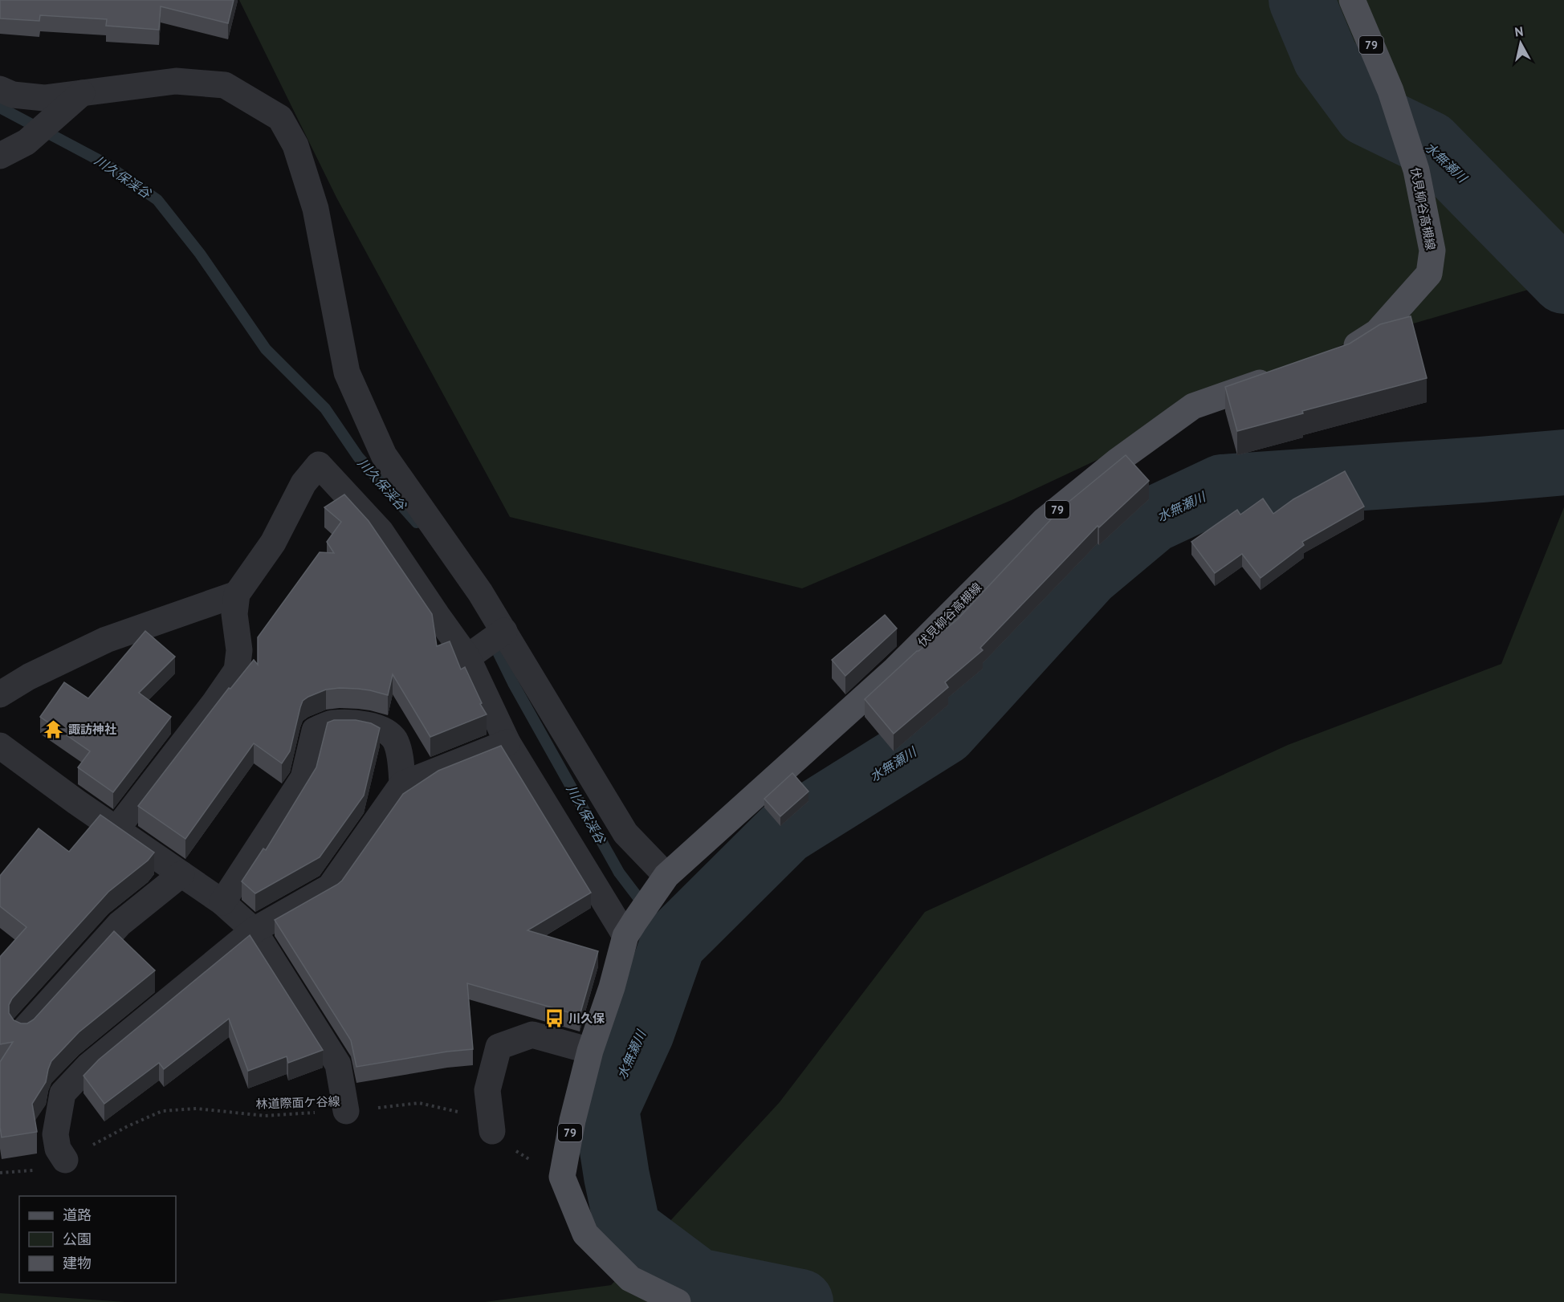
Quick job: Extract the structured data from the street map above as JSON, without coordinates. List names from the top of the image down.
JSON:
{
  "streets": {
    "main road": ["79", "伏見柳谷高槻線"],
    "path": ["林道際面ケ谷線"]
  },
  "crossings": [
    ["伏見柳谷高槻線", "林道際面ケ谷線"]
  ],
  "water": ["水無瀬川", "川久保渓谷"],
  "places": {
    "temple": ["諏訪神社"],
    "bus stop": ["川久保"]
  },
  "legend": ["道路", "公園", "建物"],
  "north": "top"
}
